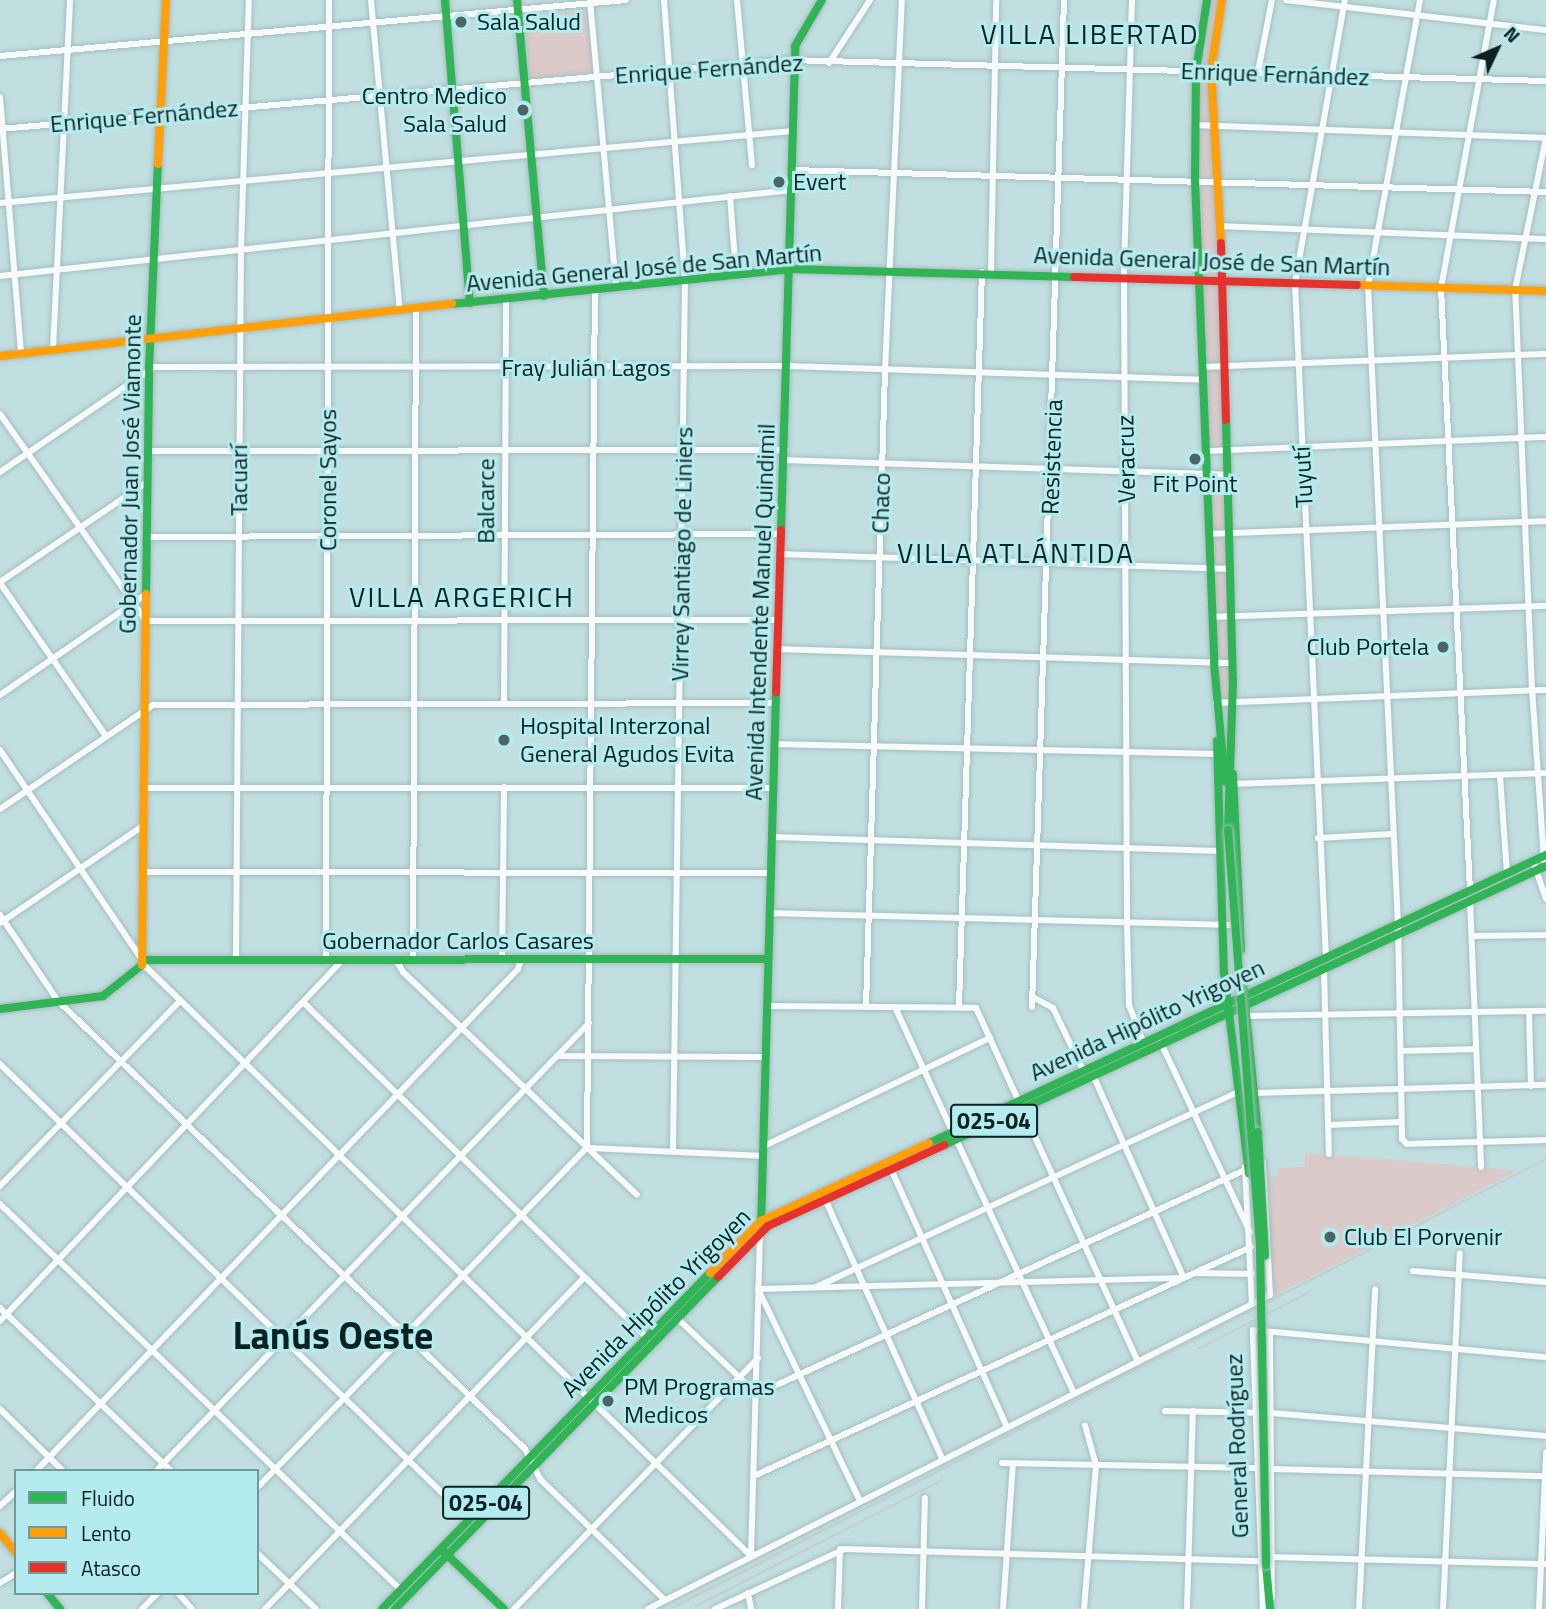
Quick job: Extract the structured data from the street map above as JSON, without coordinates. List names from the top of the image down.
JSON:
{
  "streets": {
    "main road": [
      "Avenida General José de San Martín",
      "Gobernador Juan José Viamonte",
      "Avenida Intendente Manuel Quindimil",
      "Gobernador Carlos Casares",
      "Avenida Hipólito Yrigoyen",
      "025-04"
    ],
    "street": [
      "Enrique Fernández",
      "Fray Julián Lagos",
      "Resistencia",
      "Veracruz",
      "Tuyutí",
      "Tacuarí",
      "Coronel Sayos",
      "Balcarce",
      "Chaco",
      "Virrey Santiago de Liniers",
      "General Rodríguez"
    ]
  },
  "crossings": [
    ["Enrique Fernández", "Resistencia"],
    ["Enrique Fernández", "Veracruz"],
    ["Enrique Fernández", "Gobernador Juan José Viamonte"],
    ["Enrique Fernández", "Tuyutí"],
    ["Enrique Fernández", "Tacuarí"],
    ["Enrique Fernández", "Coronel Sayos"],
    ["Enrique Fernández", "Chaco"],
    ["Enrique Fernández", "Virrey Santiago de Liniers"],
    ["Enrique Fernández", "Avenida Intendente Manuel Quindimil"],
    ["Avenida General José de San Martín", "Resistencia"],
    ["Avenida General José de San Martín", "Veracruz"],
    ["Avenida General José de San Martín", "Gobernador Juan José Viamonte"],
    ["Avenida General José de San Martín", "Tuyutí"],
    ["Avenida General José de San Martín", "Tacuarí"],
    ["Avenida General José de San Martín", "Coronel Sayos"],
    ["Avenida General José de San Martín", "Balcarce"],
    ["Avenida General José de San Martín", "Chaco"],
    ["Avenida General José de San Martín", "Virrey Santiago de Liniers"],
    ["Avenida General José de San Martín", "Avenida Intendente Manuel Quindimil"],
    ["Fray Julián Lagos", "Resistencia"],
    ["Fray Julián Lagos", "Veracruz"],
    ["Fray Julián Lagos", "Gobernador Juan José Viamonte"],
    ["Fray Julián Lagos", "Tacuarí"],
    ["Fray Julián Lagos", "Coronel Sayos"],
    ["Fray Julián Lagos", "Balcarce"],
    ["Fray Julián Lagos", "Chaco"],
    ["Fray Julián Lagos", "Virrey Santiago de Liniers"],
    ["Fray Julián Lagos", "Avenida Intendente Manuel Quindimil"],
    ["Veracruz", "Avenida Hipólito Yrigoyen"],
    ["Gobernador Juan José Viamonte", "Gobernador Carlos Casares"],
    ["Tuyutí", "Avenida Hipólito Yrigoyen"],
    ["Tacuarí", "Gobernador Carlos Casares"],
    ["Coronel Sayos", "Gobernador Carlos Casares"],
    ["Virrey Santiago de Liniers", "Gobernador Carlos Casares"],
    ["Avenida Intendente Manuel Quindimil", "Gobernador Carlos Casares"],
    ["Avenida Intendente Manuel Quindimil", "Avenida Hipólito Yrigoyen"]
  ],
  "districts": [
    "VILLA LIBERTAD",
    "VILLA ATLÁNTIDA",
    "VILLA ARGERICH",
    "Lanús Oeste"
  ],
  "places": [
    "Sala Salud",
    "Centro Medico Sala Salud",
    "Evert",
    "Fit Point",
    "Club Portela",
    "Hospital Interzonal General Agudos Evita",
    "Club El Porvenir",
    "PM Programas Medicos"
  ],
  "legend": ["Fluido", "Lento", "Atasco"],
  "north": "top right"
}
